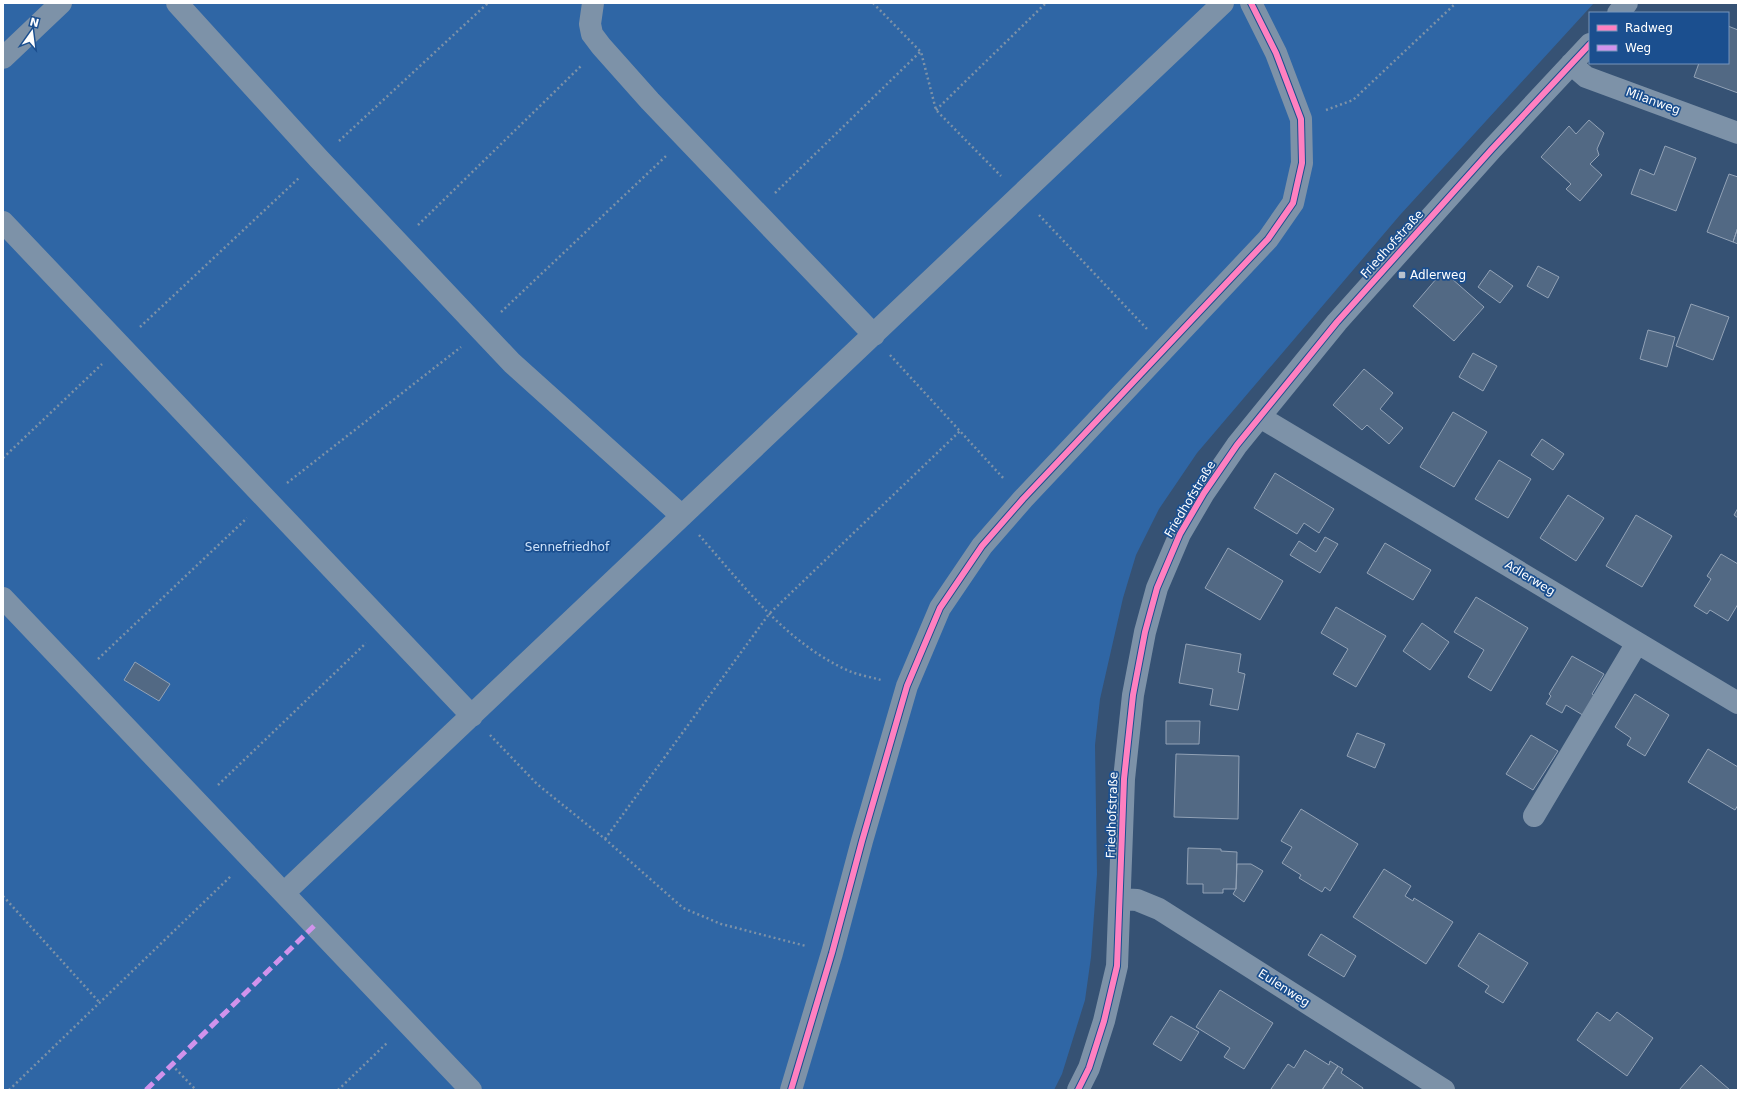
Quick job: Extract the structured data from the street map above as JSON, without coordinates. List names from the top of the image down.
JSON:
{
  "streets": {
    "street": [
      "Milanweg",
      "Friedhofstraße",
      "Adlerweg",
      "Eulenweg"
    ]
  },
  "crossings": [
    ["Milanweg", "Friedhofstraße"],
    ["Friedhofstraße", "Adlerweg"],
    ["Friedhofstraße", "Eulenweg"]
  ],
  "parks": ["Sennefriedhof"],
  "places": {
    "transit": ["Adlerweg"]
  },
  "legend": ["Radweg", "Weg"],
  "north": "top"
}
